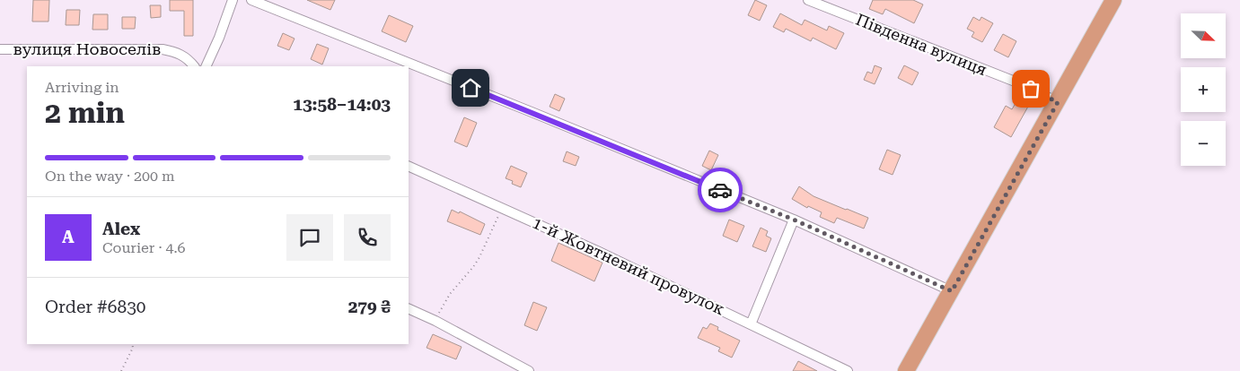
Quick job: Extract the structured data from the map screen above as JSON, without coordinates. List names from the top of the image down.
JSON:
{
  "streets": {
    "street": ["Південна вулиця", "вулиця Новоселів", "1-й Жовтневий провулок"]
  },
  "north": "bottom right",
  "page": {
    "map_buttons": ["+", "−"],
    "heading": ["2 min", "Arriving in", "13:58–14:03"],
    "panel": [
      "Alex",
      "Courier · 4.6",
      "Order #6830",
      "279 ₴"
    ],
    "bar": "On the way · 200 m",
    "round": "A"
  }
}
